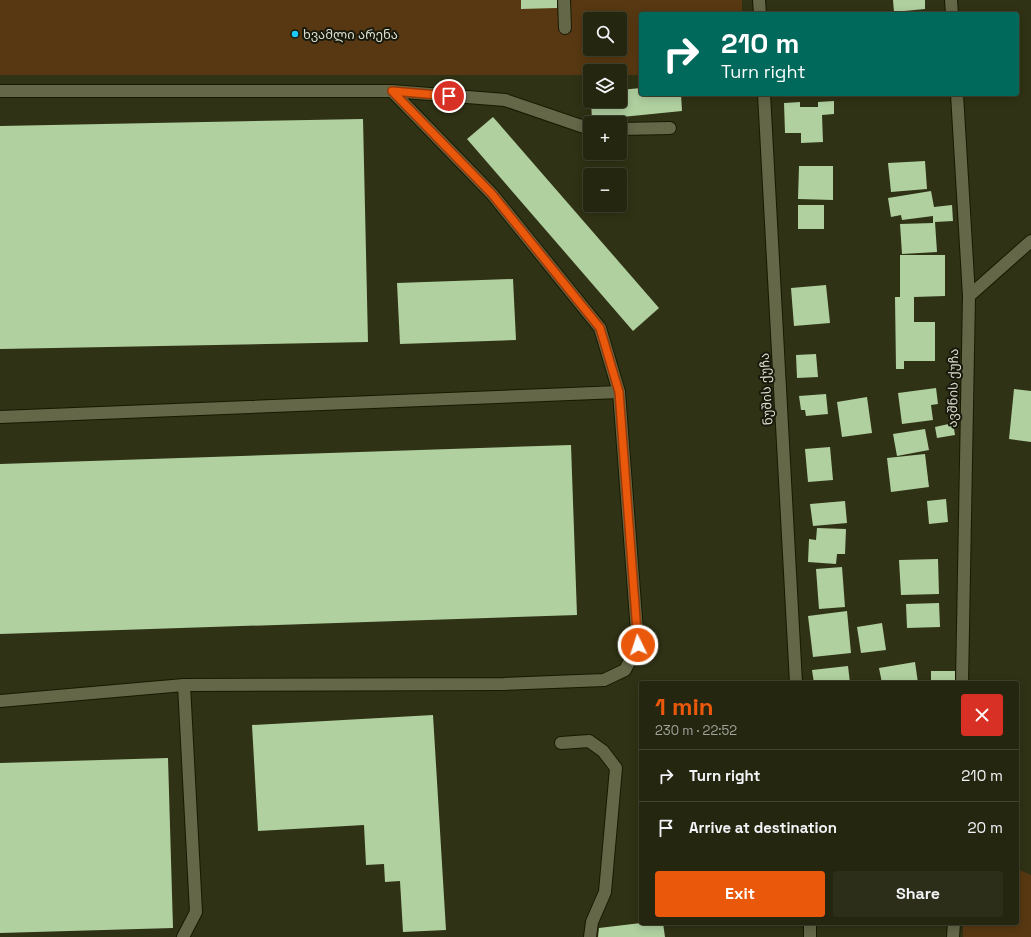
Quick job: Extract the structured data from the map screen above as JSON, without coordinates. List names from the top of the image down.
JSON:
{
  "streets": {
    "street": ["ავშნის ქუჩა", "ნუშის ქუჩა"]
  },
  "places": ["ხვამლი არენა"],
  "page": {
    "map_buttons": ["+", "−"],
    "turn": ["210 m", "Turn right"],
    "heading": ["1 min", "230 m · 22:52"],
    "list": [
      {
        "name": "Turn right",
        "value": "210 m"
      },
      {
        "name": "Arrive at destination",
        "value": "20 m"
      }
    ],
    "buttons": ["Exit", "Share"]
  }
}
